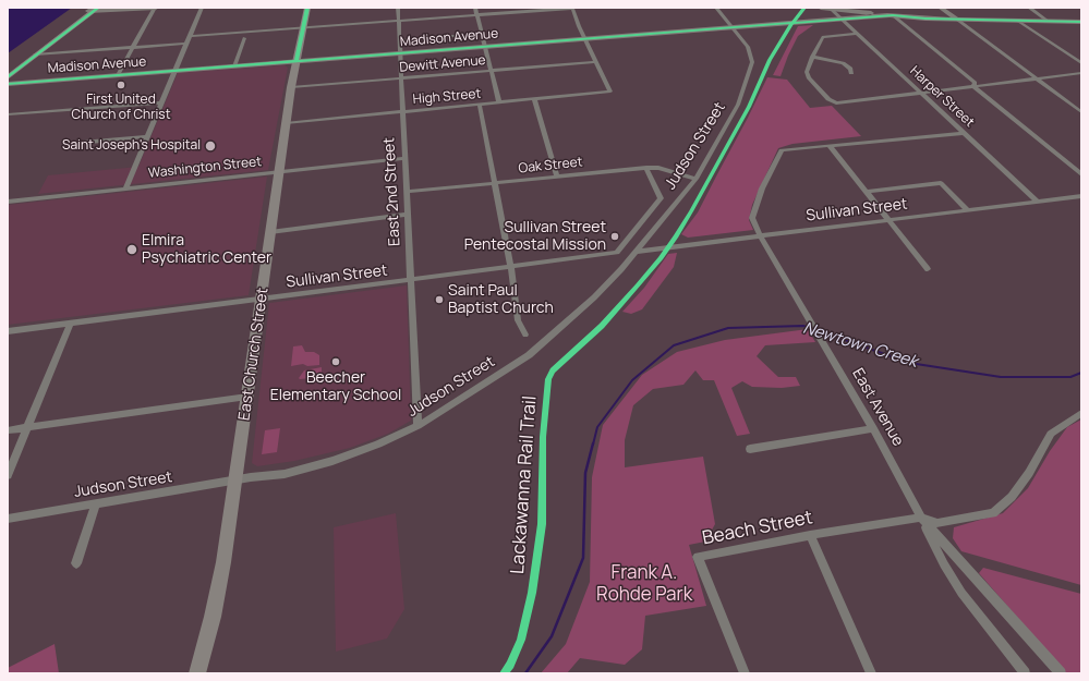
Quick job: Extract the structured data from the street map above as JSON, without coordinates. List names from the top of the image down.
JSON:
{
  "streets": {
    "main road": ["Madison Avenue", "East Church Street"],
    "street": [
      "Dewitt Avenue",
      "High Street",
      "Harper Street",
      "Judson Street",
      "Oak Street",
      "Washington Street",
      "East 2nd Street",
      "Sullivan Street",
      "East Avenue",
      "Beach Street"
    ],
    "cycle path": ["Lackawanna Rail Trail"]
  },
  "crossings": [
    ["Madison Avenue", "Harper Street"],
    ["Madison Avenue", "Judson Street"],
    ["Madison Avenue", "East 2nd Street"],
    ["Madison Avenue", "East Church Street"],
    ["Dewitt Avenue", "High Street"],
    ["Dewitt Avenue", "East 2nd Street"],
    ["Dewitt Avenue", "East Church Street"],
    ["High Street", "East 2nd Street"],
    ["High Street", "East Church Street"],
    ["Harper Street", "Sullivan Street"],
    ["Judson Street", "Oak Street"],
    ["Judson Street", "East 2nd Street"],
    ["Judson Street", "Sullivan Street"],
    ["Judson Street", "East Church Street"],
    ["Oak Street", "East 2nd Street"],
    ["Oak Street", "Sullivan Street"],
    ["Washington Street", "East 2nd Street"],
    ["Washington Street", "East Church Street"],
    ["East 2nd Street", "Sullivan Street"],
    ["Sullivan Street", "East Church Street"],
    ["Sullivan Street", "East Avenue"],
    ["East Avenue", "Beach Street"]
  ],
  "water": ["Newtown Creek"],
  "parks": ["Frank A. Rohde Park"],
  "places": [
    "First United Church of Christ",
    "Saint Joseph's Hospital",
    "Sullivan Street Pentecostal Mission",
    "Elmira Psychiatric Center",
    "Saint Paul Baptist Church",
    "Beecher Elementary School"
  ]
}
